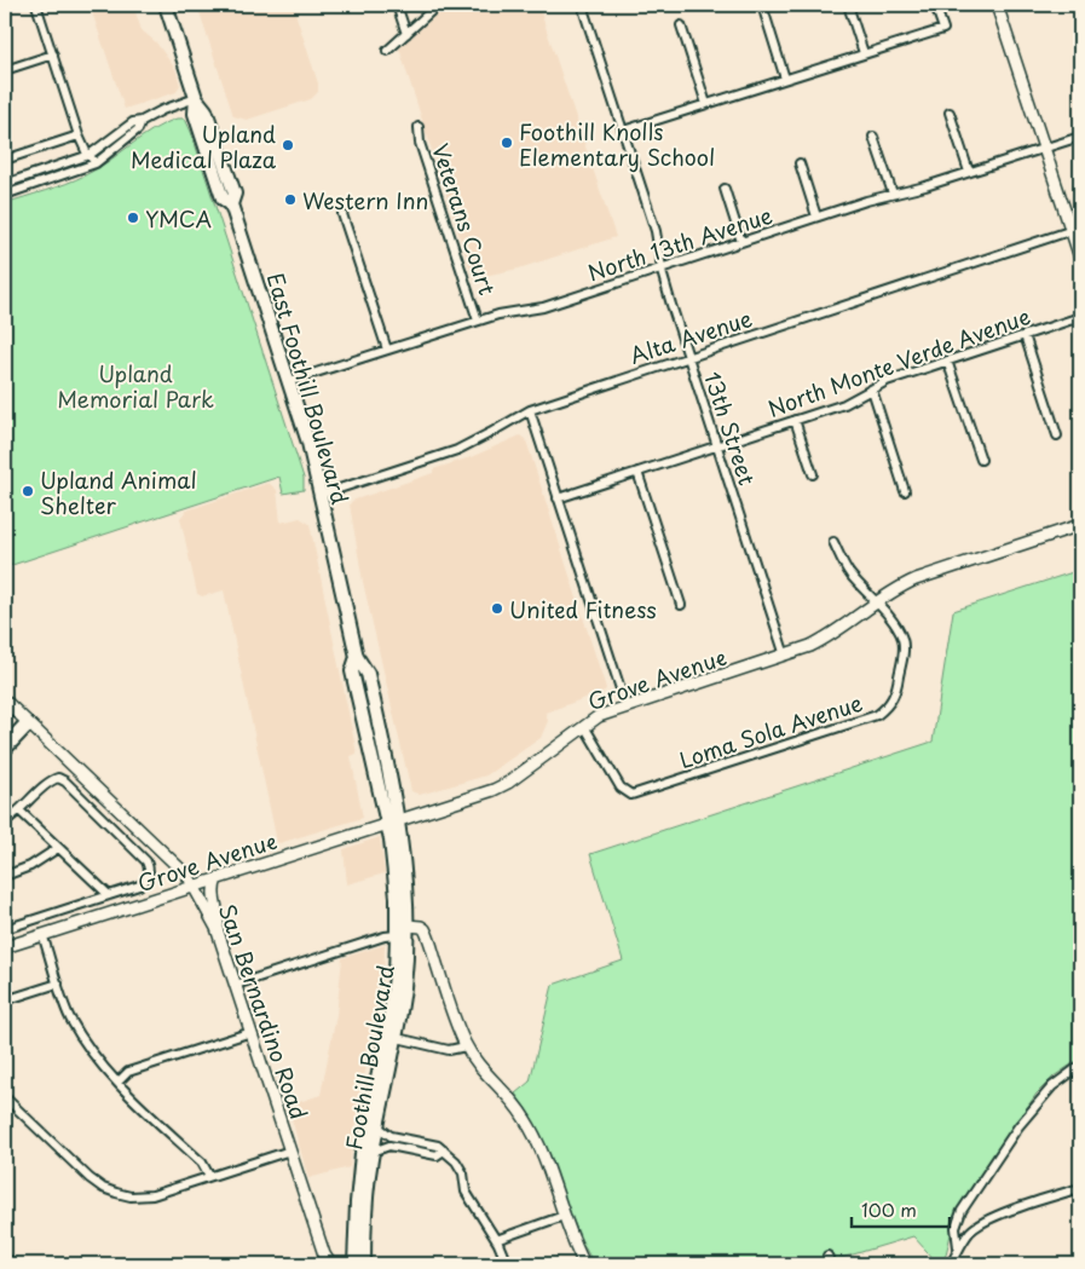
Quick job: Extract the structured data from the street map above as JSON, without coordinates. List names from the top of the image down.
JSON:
{
  "streets": {
    "main road": ["East Foothill Boulevard", "Foothill Boulevard"],
    "street": [
      "Veterans Court",
      "North 13th Avenue",
      "Alta Avenue",
      "North Monte Verde Avenue",
      "13th Street",
      "Grove Avenue",
      "Loma Sola Avenue",
      "San Bernardino Road"
    ]
  },
  "crossings": [
    ["Veterans Court", "North 13th Avenue"],
    ["North 13th Avenue", "East Foothill Boulevard"],
    ["North 13th Avenue", "13th Street"],
    ["Alta Avenue", "East Foothill Boulevard"],
    ["Alta Avenue", "13th Street"],
    ["North Monte Verde Avenue", "13th Street"],
    ["East Foothill Boulevard", "Grove Avenue"],
    ["East Foothill Boulevard", "Foothill Boulevard"],
    ["13th Street", "Grove Avenue"],
    ["Grove Avenue", "Loma Sola Avenue"],
    ["Grove Avenue", "San Bernardino Road"],
    ["Grove Avenue", "Foothill Boulevard"]
  ],
  "parks": ["Upland Memorial Park"],
  "places": [
    "Foothill Knolls Elementary School",
    "Upland Medical Plaza",
    "Western Inn",
    "YMCA",
    "Upland Animal Shelter",
    "United Fitness"
  ],
  "scale_bar": "100 m"
}
